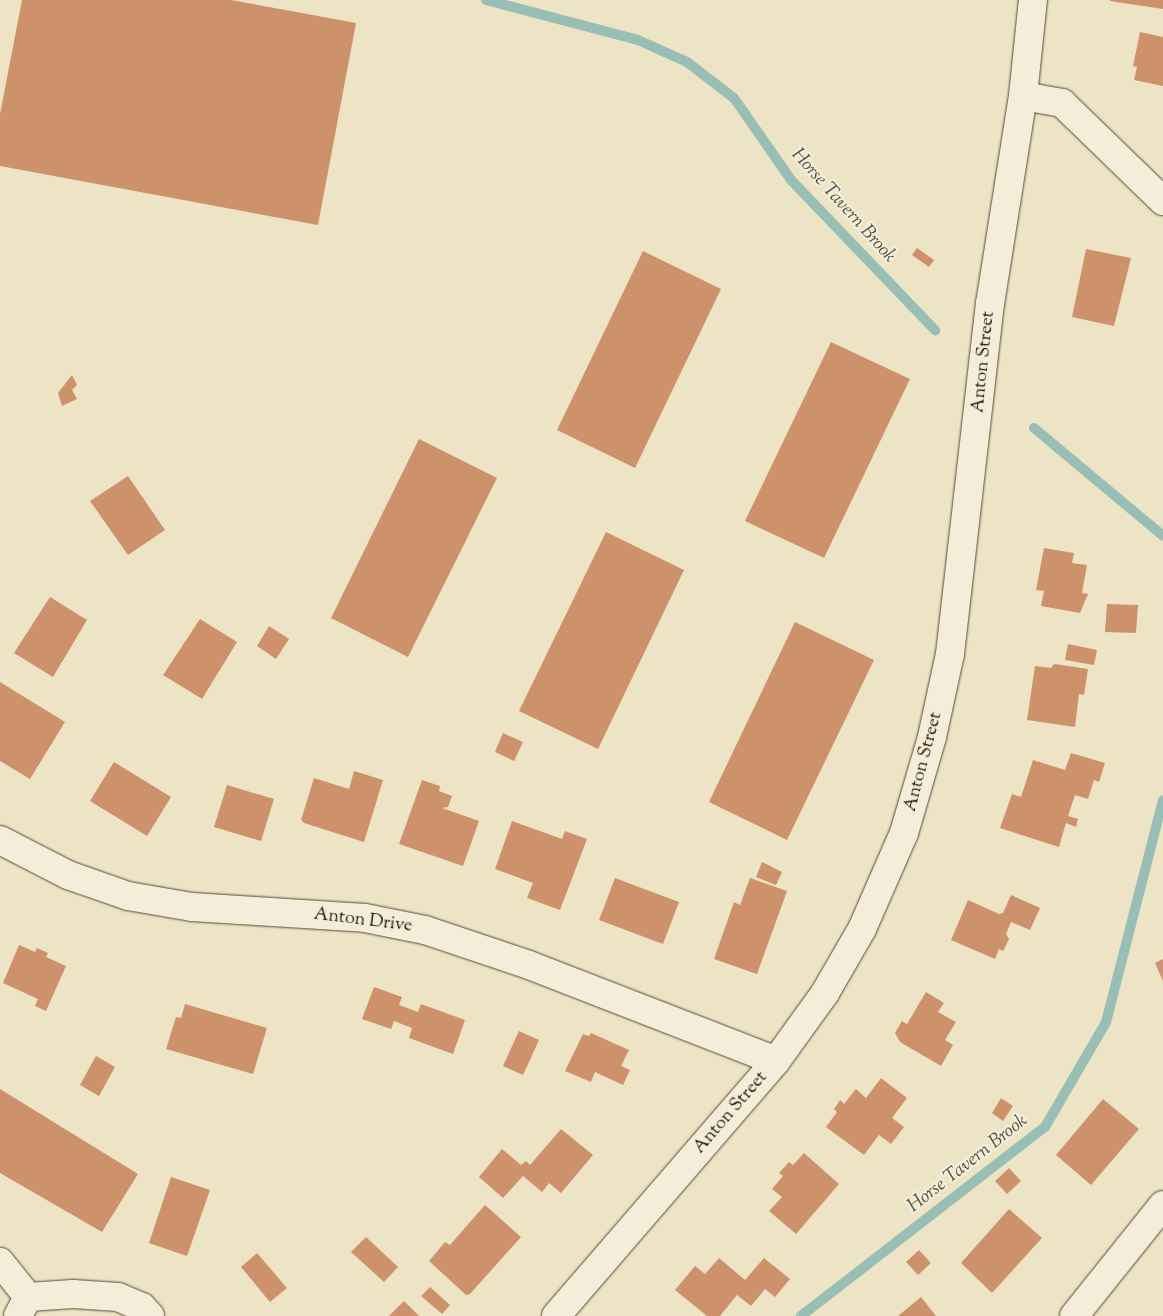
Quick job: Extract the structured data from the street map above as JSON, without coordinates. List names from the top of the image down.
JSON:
{
  "streets": {
    "street": ["Anton Street", "Anton Drive"]
  },
  "crossings": [
    ["Anton Street", "Anton Drive"]
  ],
  "water": ["Horse Tavern Brook"]
}
